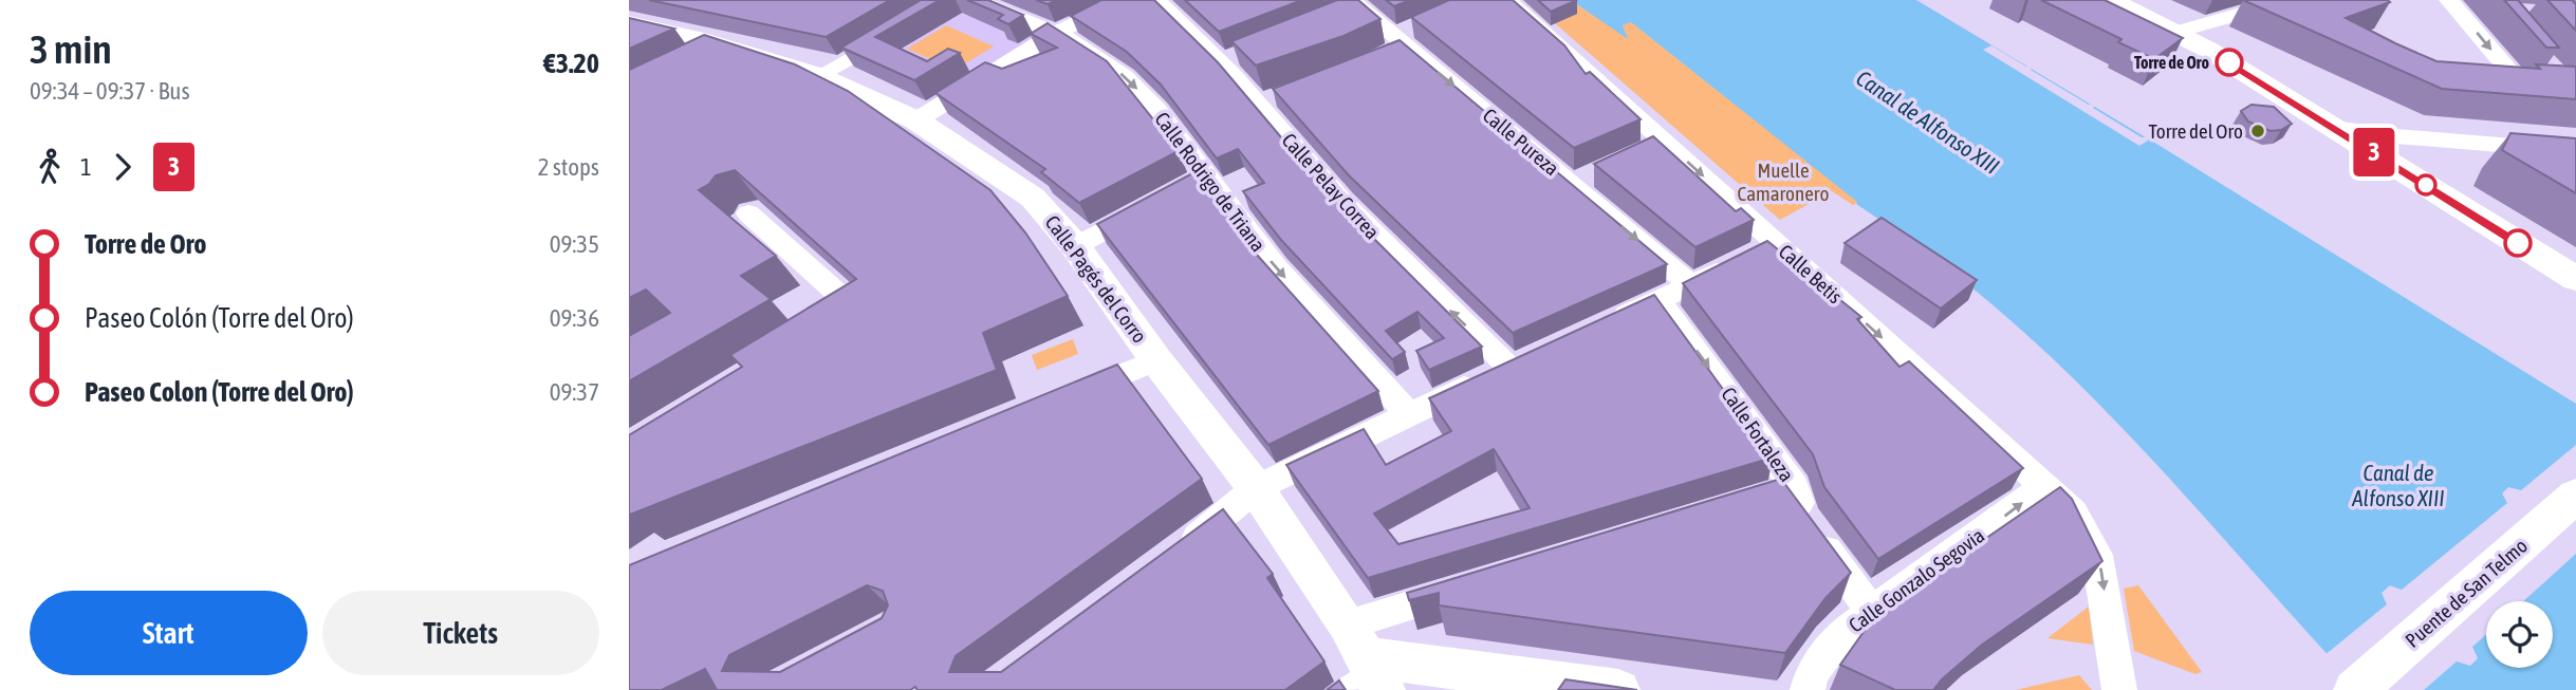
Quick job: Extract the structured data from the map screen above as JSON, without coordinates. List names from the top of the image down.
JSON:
{
  "streets": {
    "main road": ["Calle Pagés del Corro", "Puente de San Telmo"],
    "street": [
      "Calle Pureza",
      "Calle Rodrigo de Triana",
      "Calle Pelay Correa",
      "Calle Betis",
      "Calle Fortaleza",
      "Calle Gonzalo Segovia"
    ]
  },
  "crossings": [
    ["Calle Rodrigo de Triana", "Calle Pelay Correa"],
    ["Calle Betis", "Calle Gonzalo Segovia"],
    ["Calle Fortaleza", "Calle Gonzalo Segovia"]
  ],
  "one_way": [
    "Calle Pureza",
    "Calle Rodrigo de Triana",
    "Calle Betis",
    "Calle Fortaleza",
    "Calle Gonzalo Segovia"
  ],
  "water": ["Canal de Alfonso XIII"],
  "parks": ["Muelle Camaronero"],
  "places": ["Torre de Oro", "Torre del Oro"],
  "lines": ["bus line 3"],
  "page": {
    "heading": ["3 min", "09:34 – 09:37 · Bus", "€3.20"],
    "on_map": "3",
    "legs": ["1", "3", "2 stops"],
    "list": [
      {
        "name": "Torre de Oro",
        "value": "09:35"
      },
      {
        "name": "Paseo Colón (Torre del Oro)",
        "value": "09:36"
      },
      {
        "name": "Paseo Colon (Torre del Oro)",
        "value": "09:37"
      }
    ],
    "buttons": ["Start", "Tickets"]
  }
}
